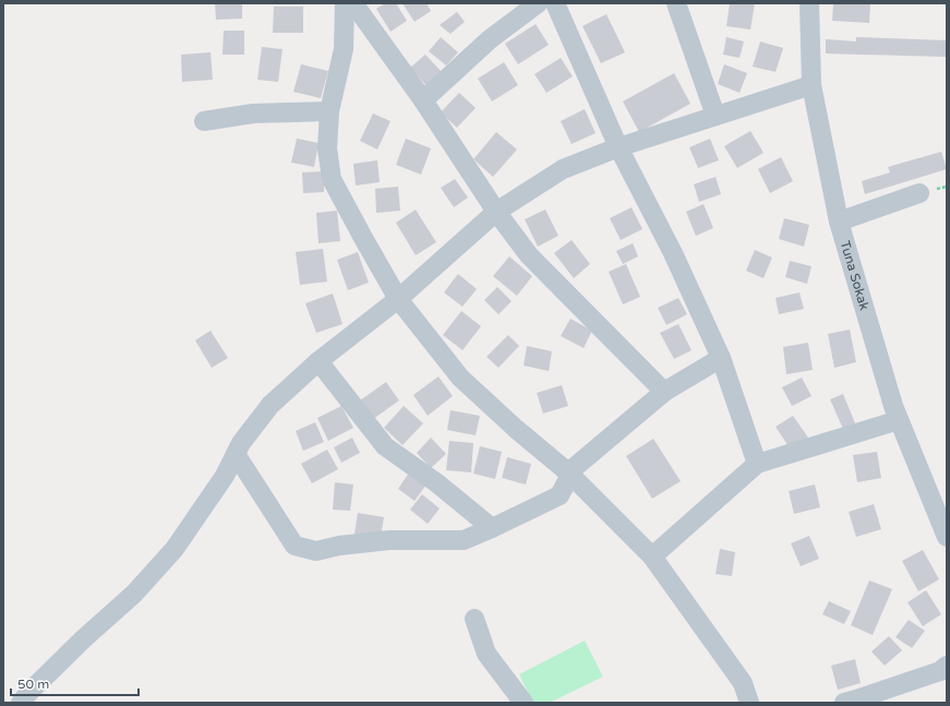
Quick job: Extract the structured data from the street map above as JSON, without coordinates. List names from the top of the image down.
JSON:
{
  "streets": {
    "street": ["Tuna Sokak"]
  },
  "scale_bar": "50 m"
}
